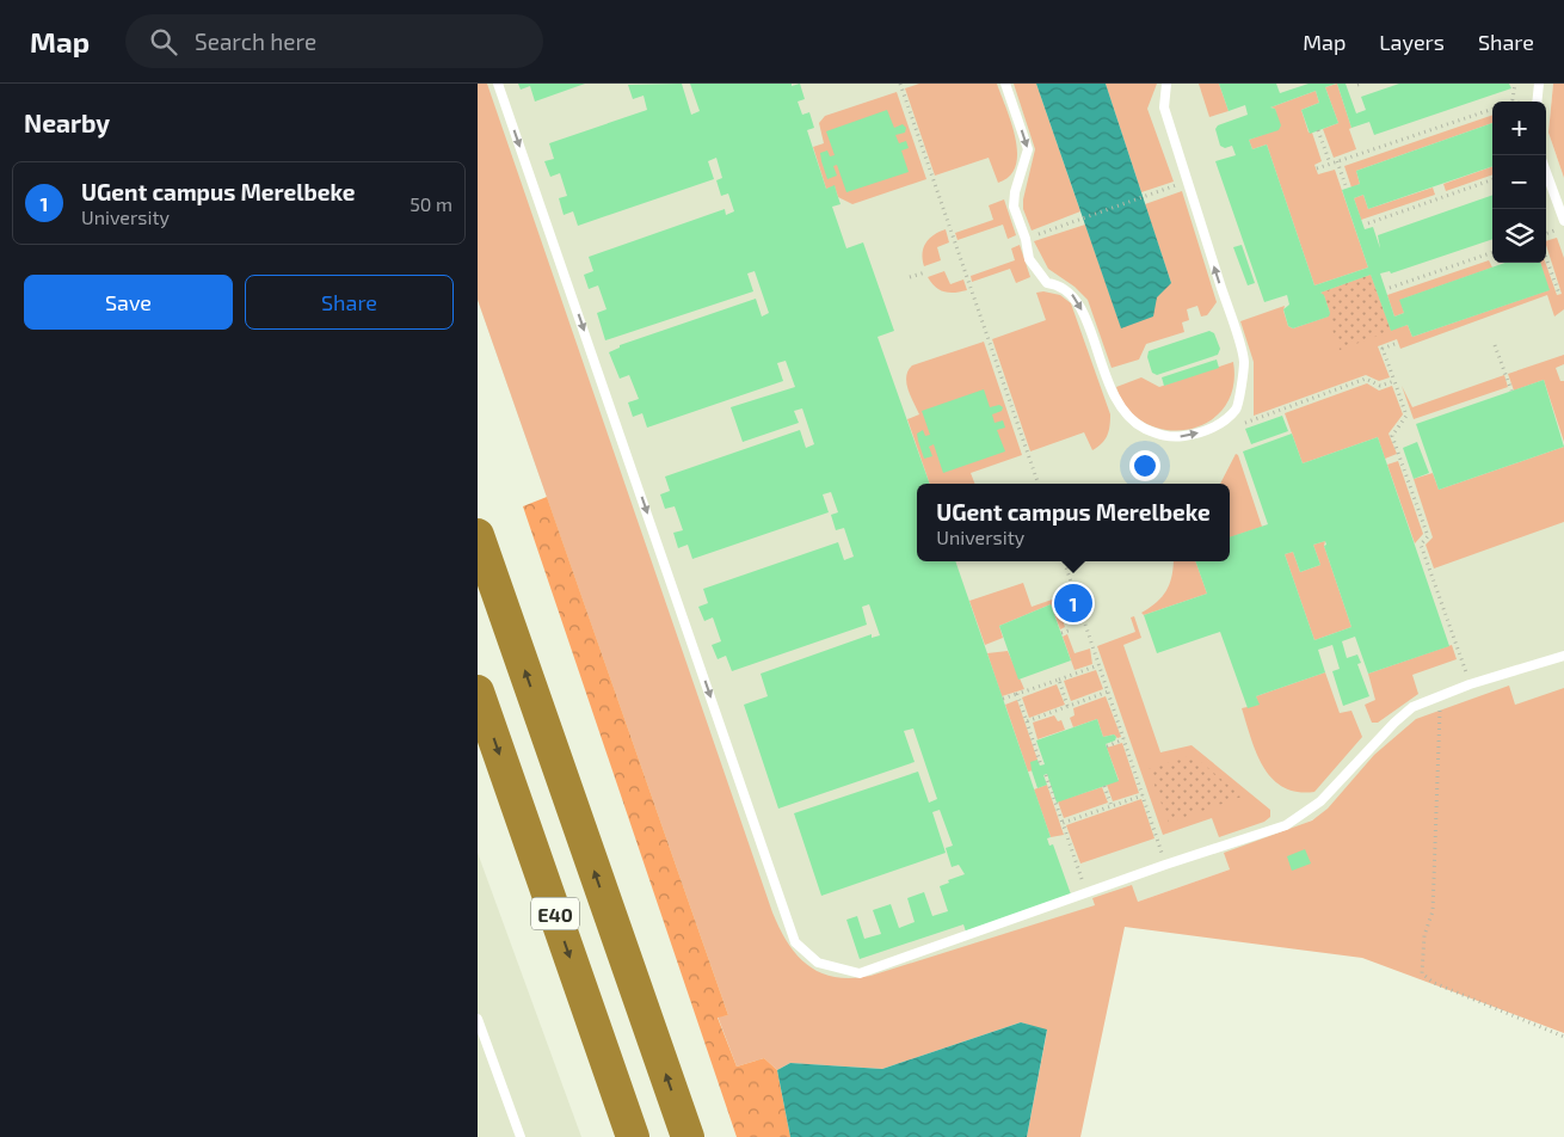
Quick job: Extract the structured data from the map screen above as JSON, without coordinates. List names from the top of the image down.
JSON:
{
  "streets": {
    "highway": ["E40"]
  },
  "page": {
    "header": "Map",
    "search": "Search here",
    "nav": ["Map", "Layers", "Share"],
    "heading": "Nearby",
    "map_buttons": ["+", "−"],
    "list": [
      {
        "mark": "1",
        "name": "UGent campus Merelbeke",
        "note": "University",
        "value": "50 m"
      }
    ],
    "buttons": ["Save", "Share"],
    "popup": ["UGent campus Merelbeke", "University"],
    "pins": "1"
  }
}
